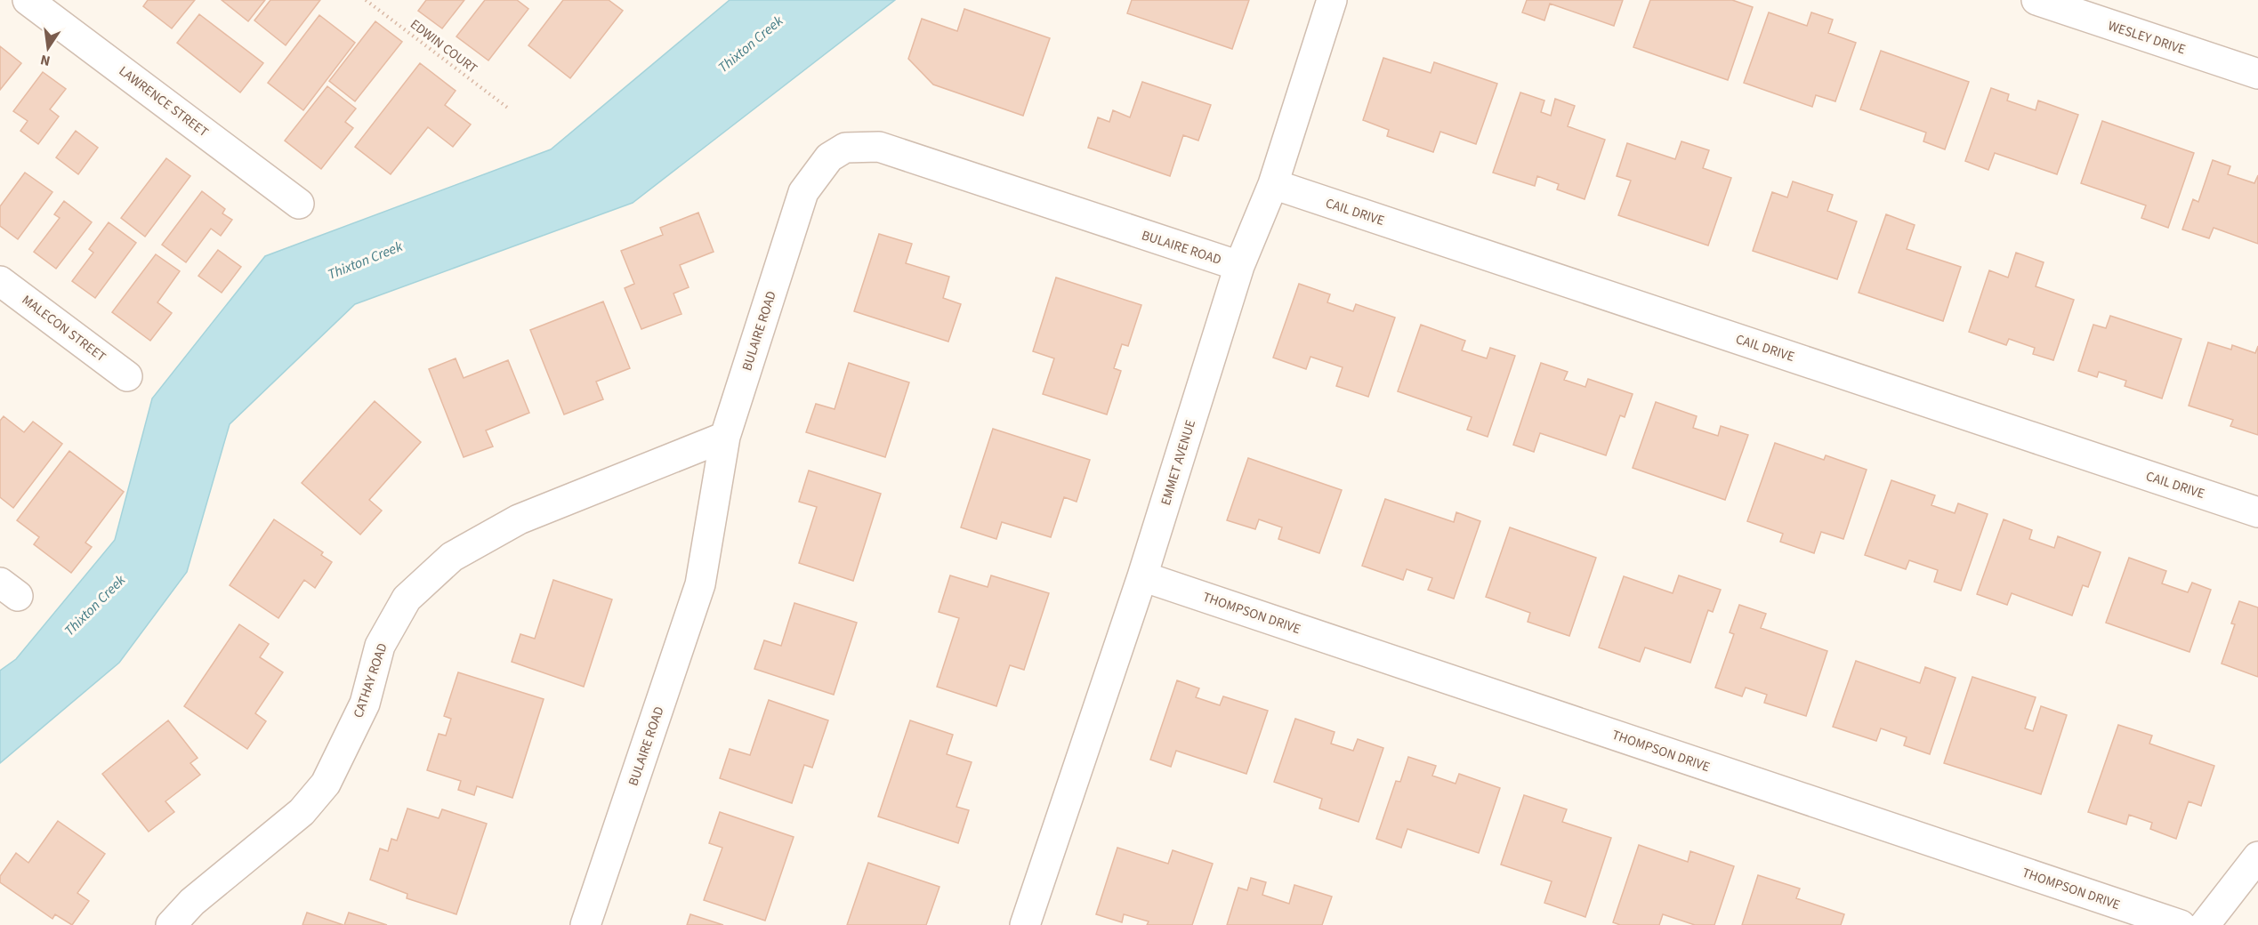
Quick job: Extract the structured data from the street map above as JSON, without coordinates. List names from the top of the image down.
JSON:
{
  "streets": {
    "street": [
      "WESLEY DRIVE",
      "LAWRENCE STREET",
      "CAIL DRIVE",
      "BULAIRE ROAD",
      "MALECON STREET",
      "EMMET AVENUE",
      "THOMPSON DRIVE",
      "CATHAY ROAD"
    ],
    "path": ["EDWIN COURT"]
  },
  "crossings": [
    ["CAIL DRIVE", "EMMET AVENUE"],
    ["BULAIRE ROAD", "EMMET AVENUE"],
    ["BULAIRE ROAD", "CATHAY ROAD"],
    ["EMMET AVENUE", "THOMPSON DRIVE"]
  ],
  "water": ["Thixton Creek"],
  "north": "bottom"
}
